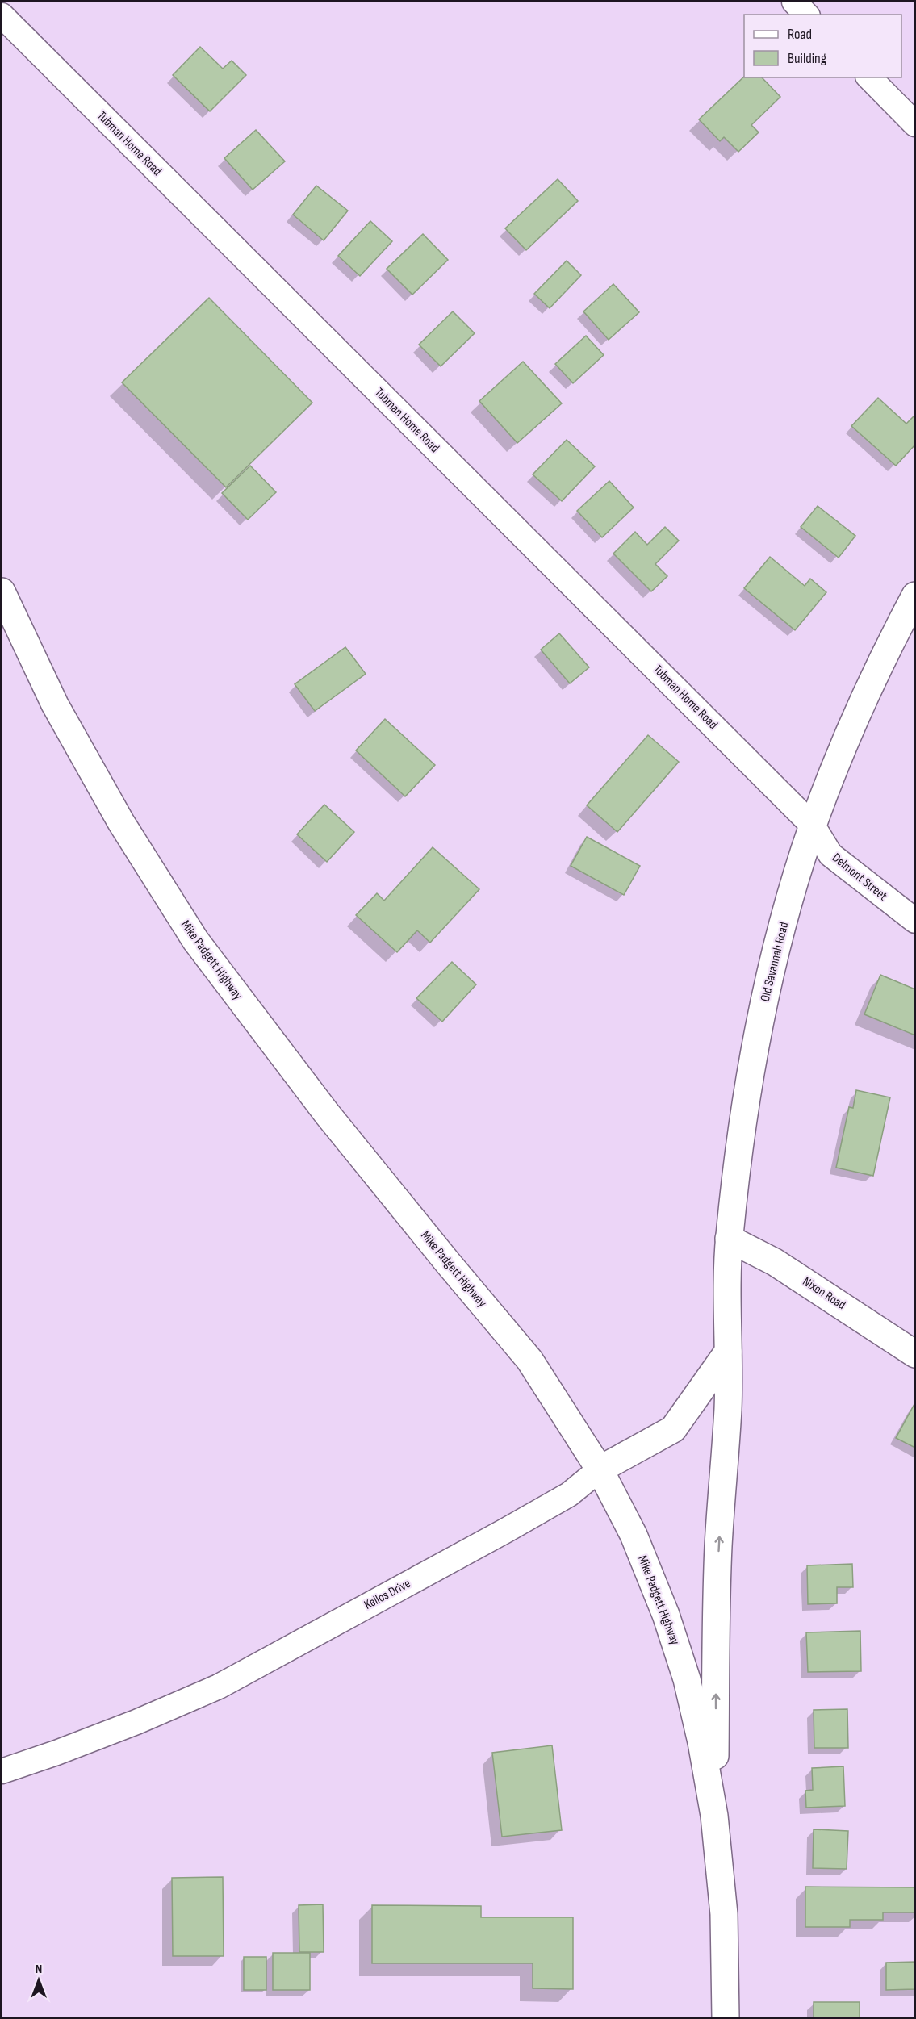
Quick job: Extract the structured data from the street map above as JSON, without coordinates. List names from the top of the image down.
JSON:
{
  "streets": {
    "main road": [
      "Mike Padgett Highway",
      "Old Savannah Road",
      "Nixon Road",
      "Kellos Drive"
    ],
    "street": ["Tubman Home Road", "Delmont Street"]
  },
  "crossings": [
    ["Tubman Home Road", "Delmont Street"],
    ["Tubman Home Road", "Old Savannah Road"],
    ["Delmont Street", "Old Savannah Road"],
    ["Mike Padgett Highway", "Old Savannah Road"],
    ["Mike Padgett Highway", "Kellos Drive"],
    ["Old Savannah Road", "Nixon Road"],
    ["Old Savannah Road", "Kellos Drive"]
  ],
  "one_way": ["Old Savannah Road"],
  "legend": ["Road", "Building"],
  "north": "top"
}
